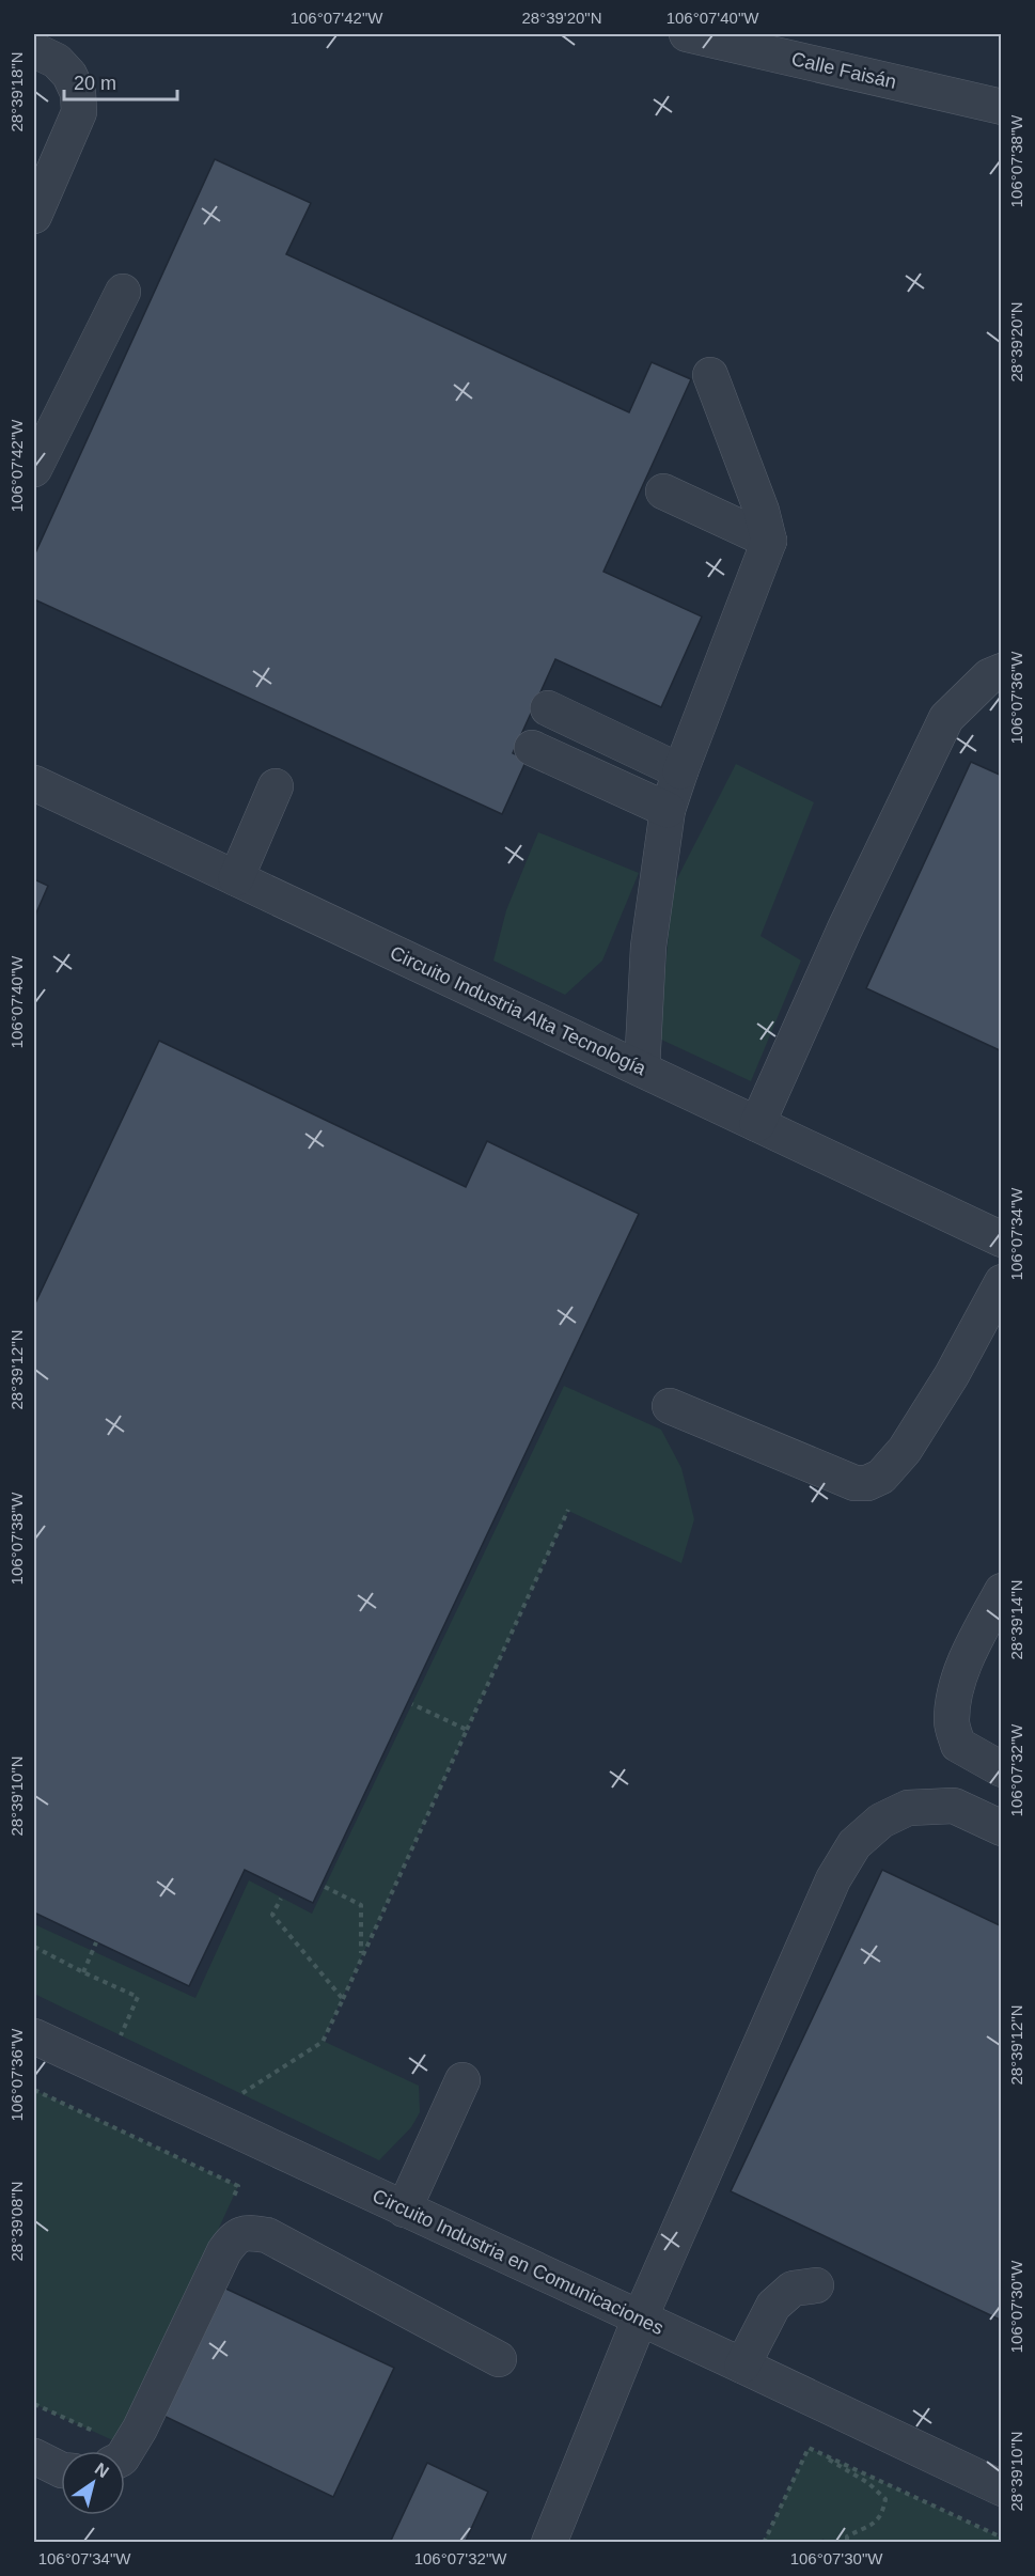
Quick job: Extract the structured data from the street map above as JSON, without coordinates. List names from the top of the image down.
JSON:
{
  "streets": {
    "street": ["Calle Faisán", "Circuito Industria Alta Tecnología", "Circuito Industria en Comunicaciones"]
  },
  "scale_bar": "20 m",
  "north": "top right",
  "coordinates": [
    "106°07'42\"W",
    "28°39'20\"N",
    "106°07'40\"W",
    "28°39'18\"N",
    "106°07'38\"W",
    "106°07'36\"W",
    "106°07'34\"W",
    "28°39'12\"N",
    "28°39'14\"N",
    "106°07'32\"W",
    "28°39'10\"N",
    "28°39'08\"N",
    "106°07'30\"W"
  ]
}
